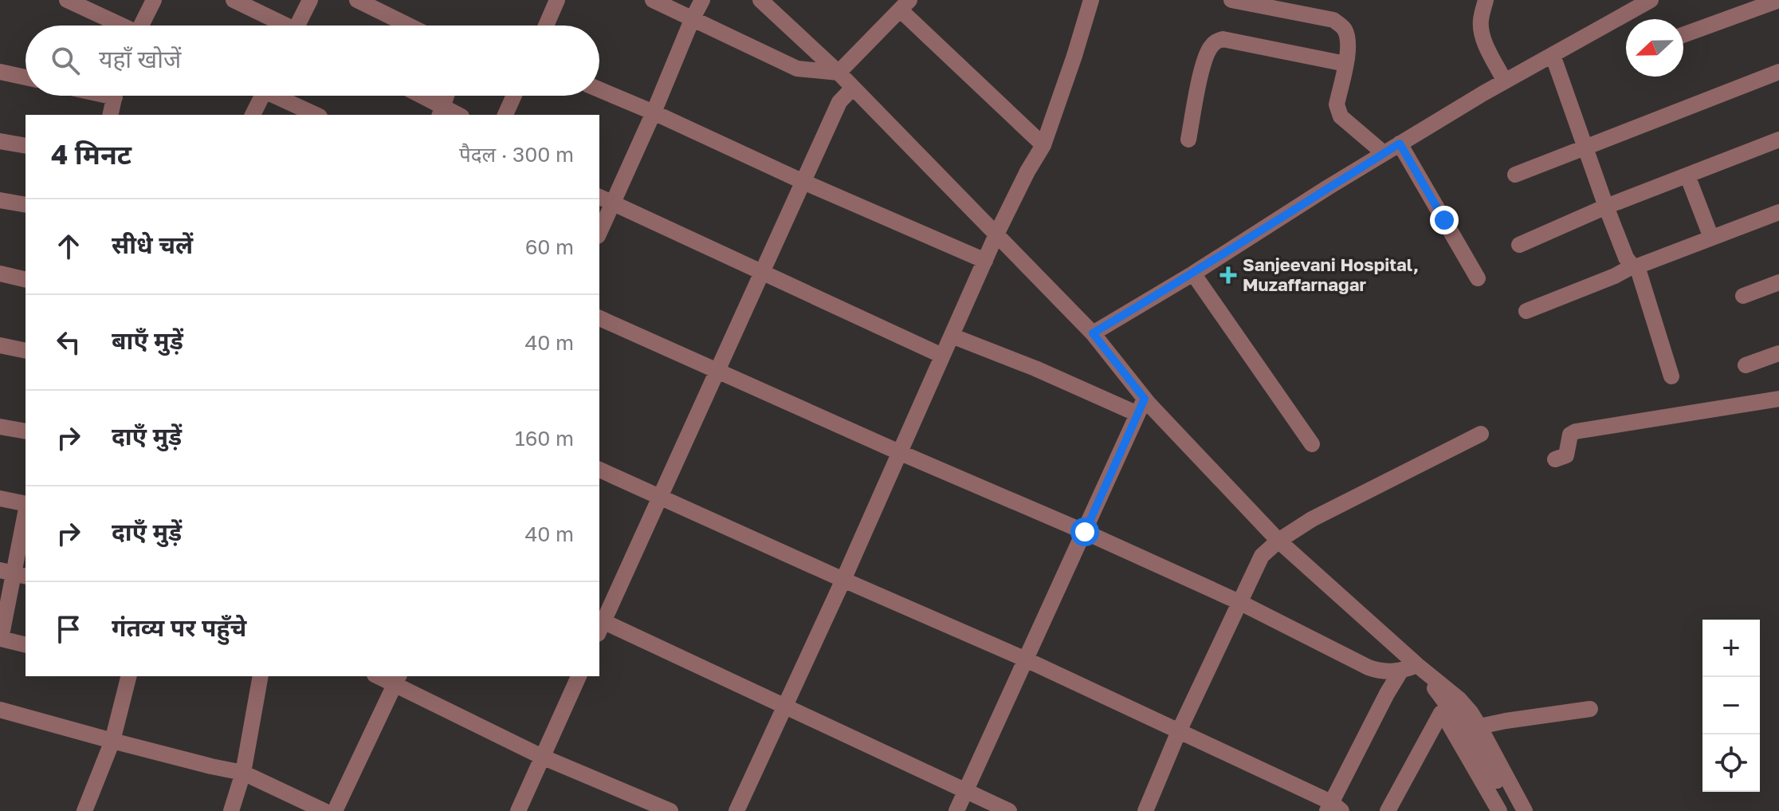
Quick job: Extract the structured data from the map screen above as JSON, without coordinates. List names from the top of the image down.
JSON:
{
  "places": {
    "health": ["Sanjeevani Hospital, Muzaffarnagar"]
  },
  "north": "left",
  "page": {
    "search": "यहाँ खोजें",
    "heading": ["4 मिनट", "पैदल · 300 m"],
    "list": [
      ["सीधे चलें", "60 m"],
      ["बाएँ मुड़ें", "40 m"],
      ["दाएँ मुड़ें", "160 m"],
      ["दाएँ मुड़ें", "40 m"],
      "गंतव्य पर पहुँचे"
    ],
    "map_buttons": ["+", "−"]
  }
}
